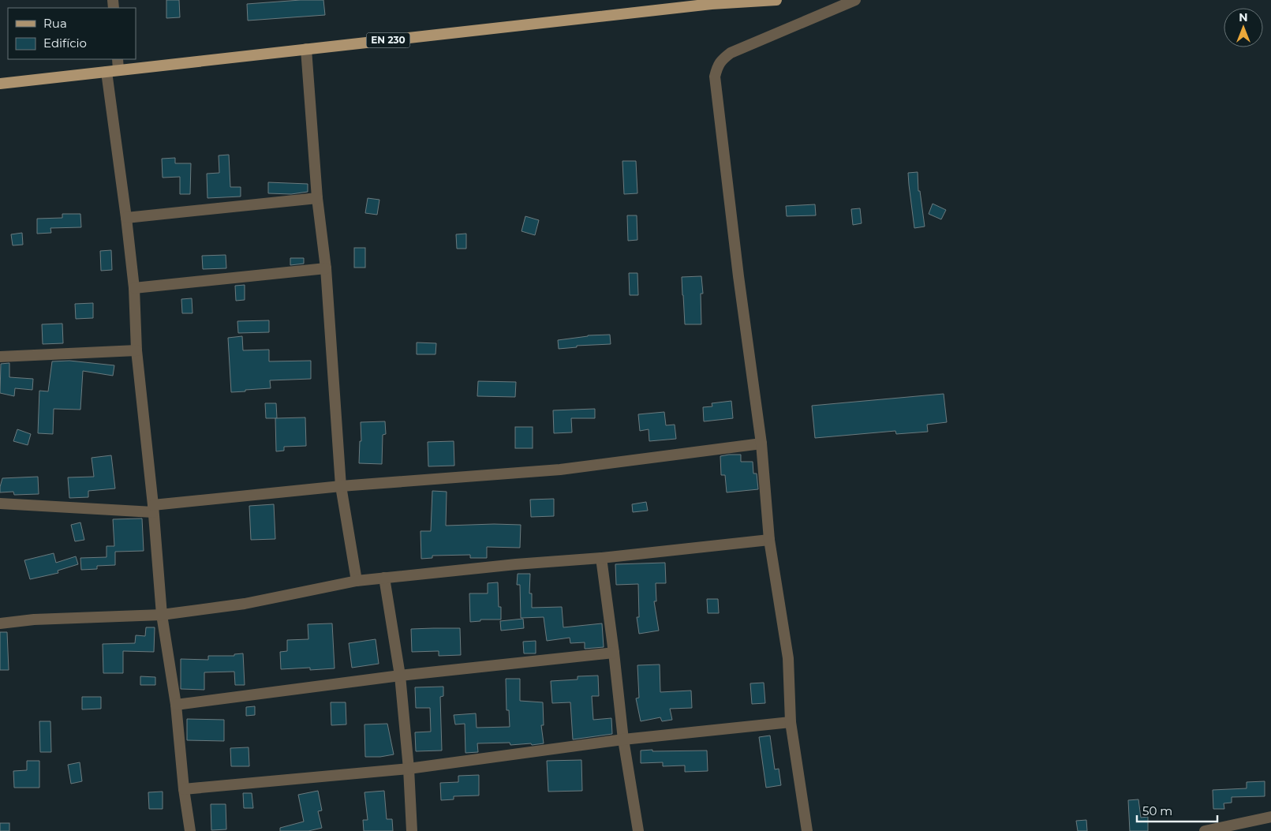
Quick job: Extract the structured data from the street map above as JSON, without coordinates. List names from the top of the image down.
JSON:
{
  "streets": {
    "main road": ["EN 230"]
  },
  "legend": ["Rua", "Edifício"],
  "scale_bar": "50 m",
  "north": "top"
}
